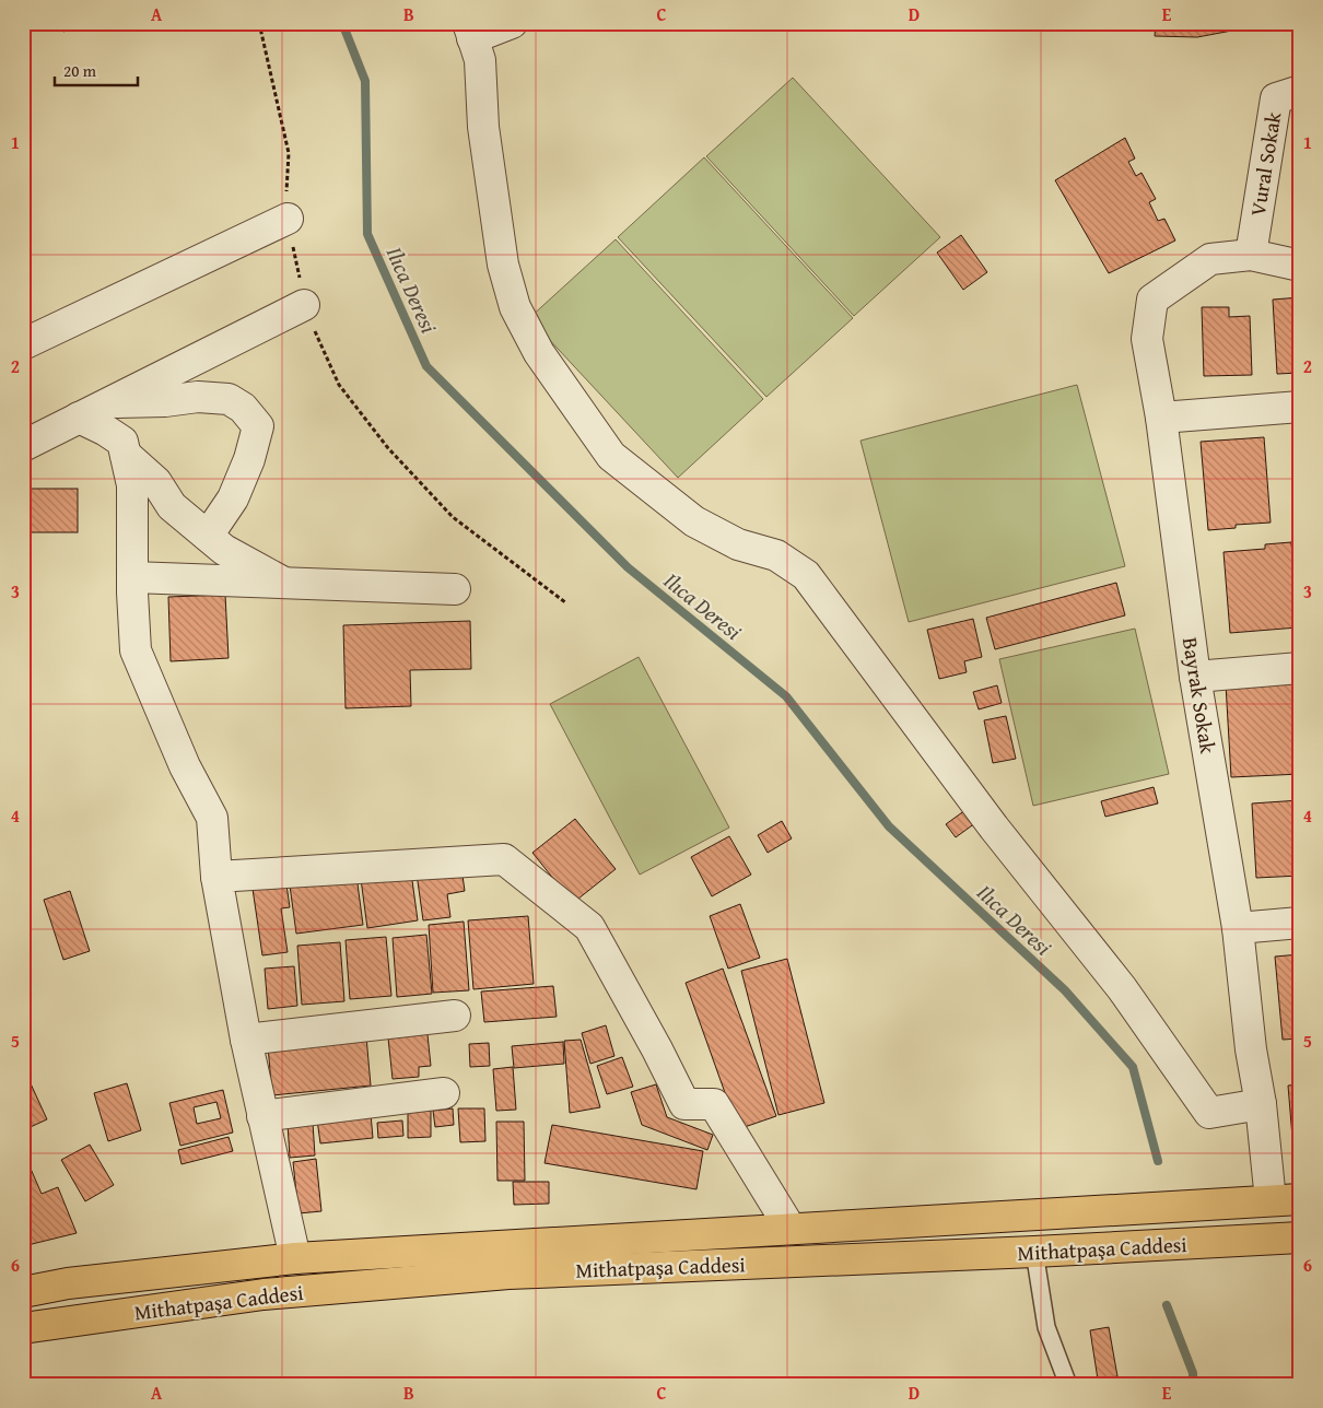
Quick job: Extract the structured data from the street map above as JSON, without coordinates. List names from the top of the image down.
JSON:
{
  "streets": {
    "main road": ["Mithatpaşa Caddesi"],
    "street": ["Vural Sokak", "Bayrak Sokak"]
  },
  "crossings": [
    ["Vural Sokak", "Bayrak Sokak"],
    ["Bayrak Sokak", "Mithatpaşa Caddesi"]
  ],
  "water": ["Ilıca Deresi"],
  "scale_bar": "20 m",
  "grid": {
    "columns": [
      "A",
      "B",
      "C",
      "D",
      "E"
    ],
    "rows": [
      "1",
      "2",
      "3",
      "4",
      "5",
      "6"
    ]
  }
}
